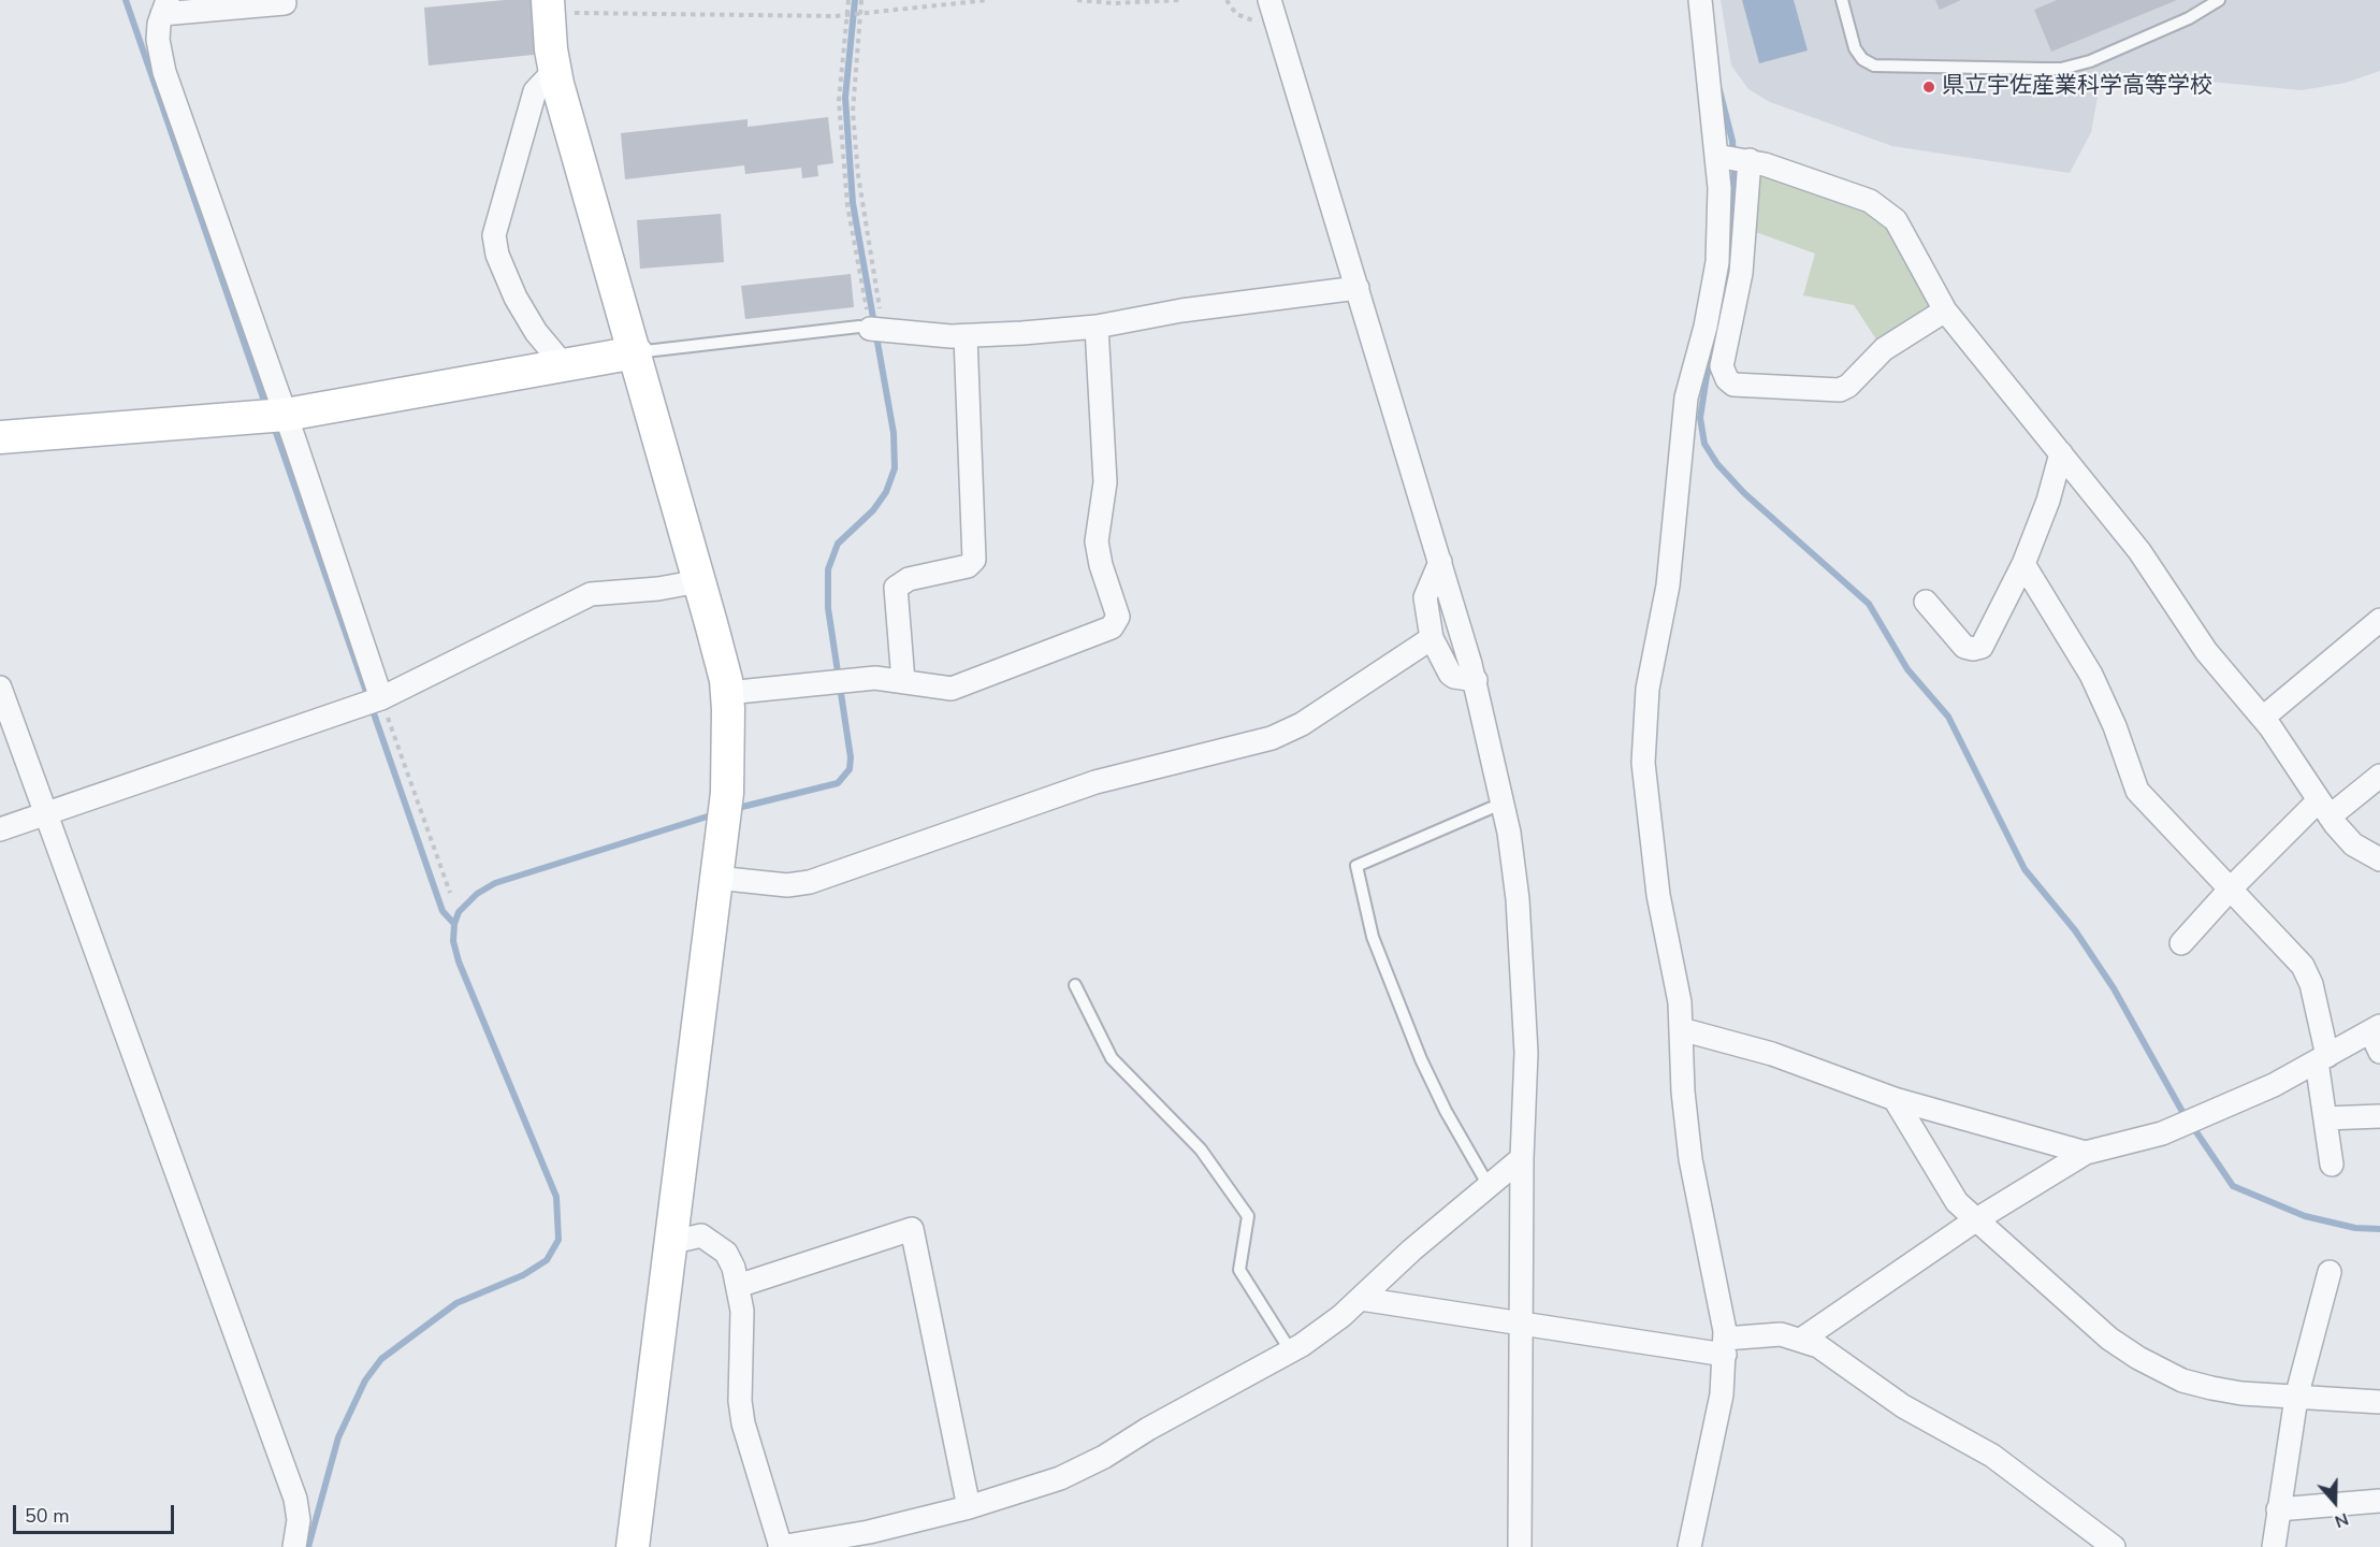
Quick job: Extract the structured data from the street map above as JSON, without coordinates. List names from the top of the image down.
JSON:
{
  "places": ["県立宇佐産業科学高等学校"],
  "scale_bar": "50 m",
  "north": "bottom"
}
